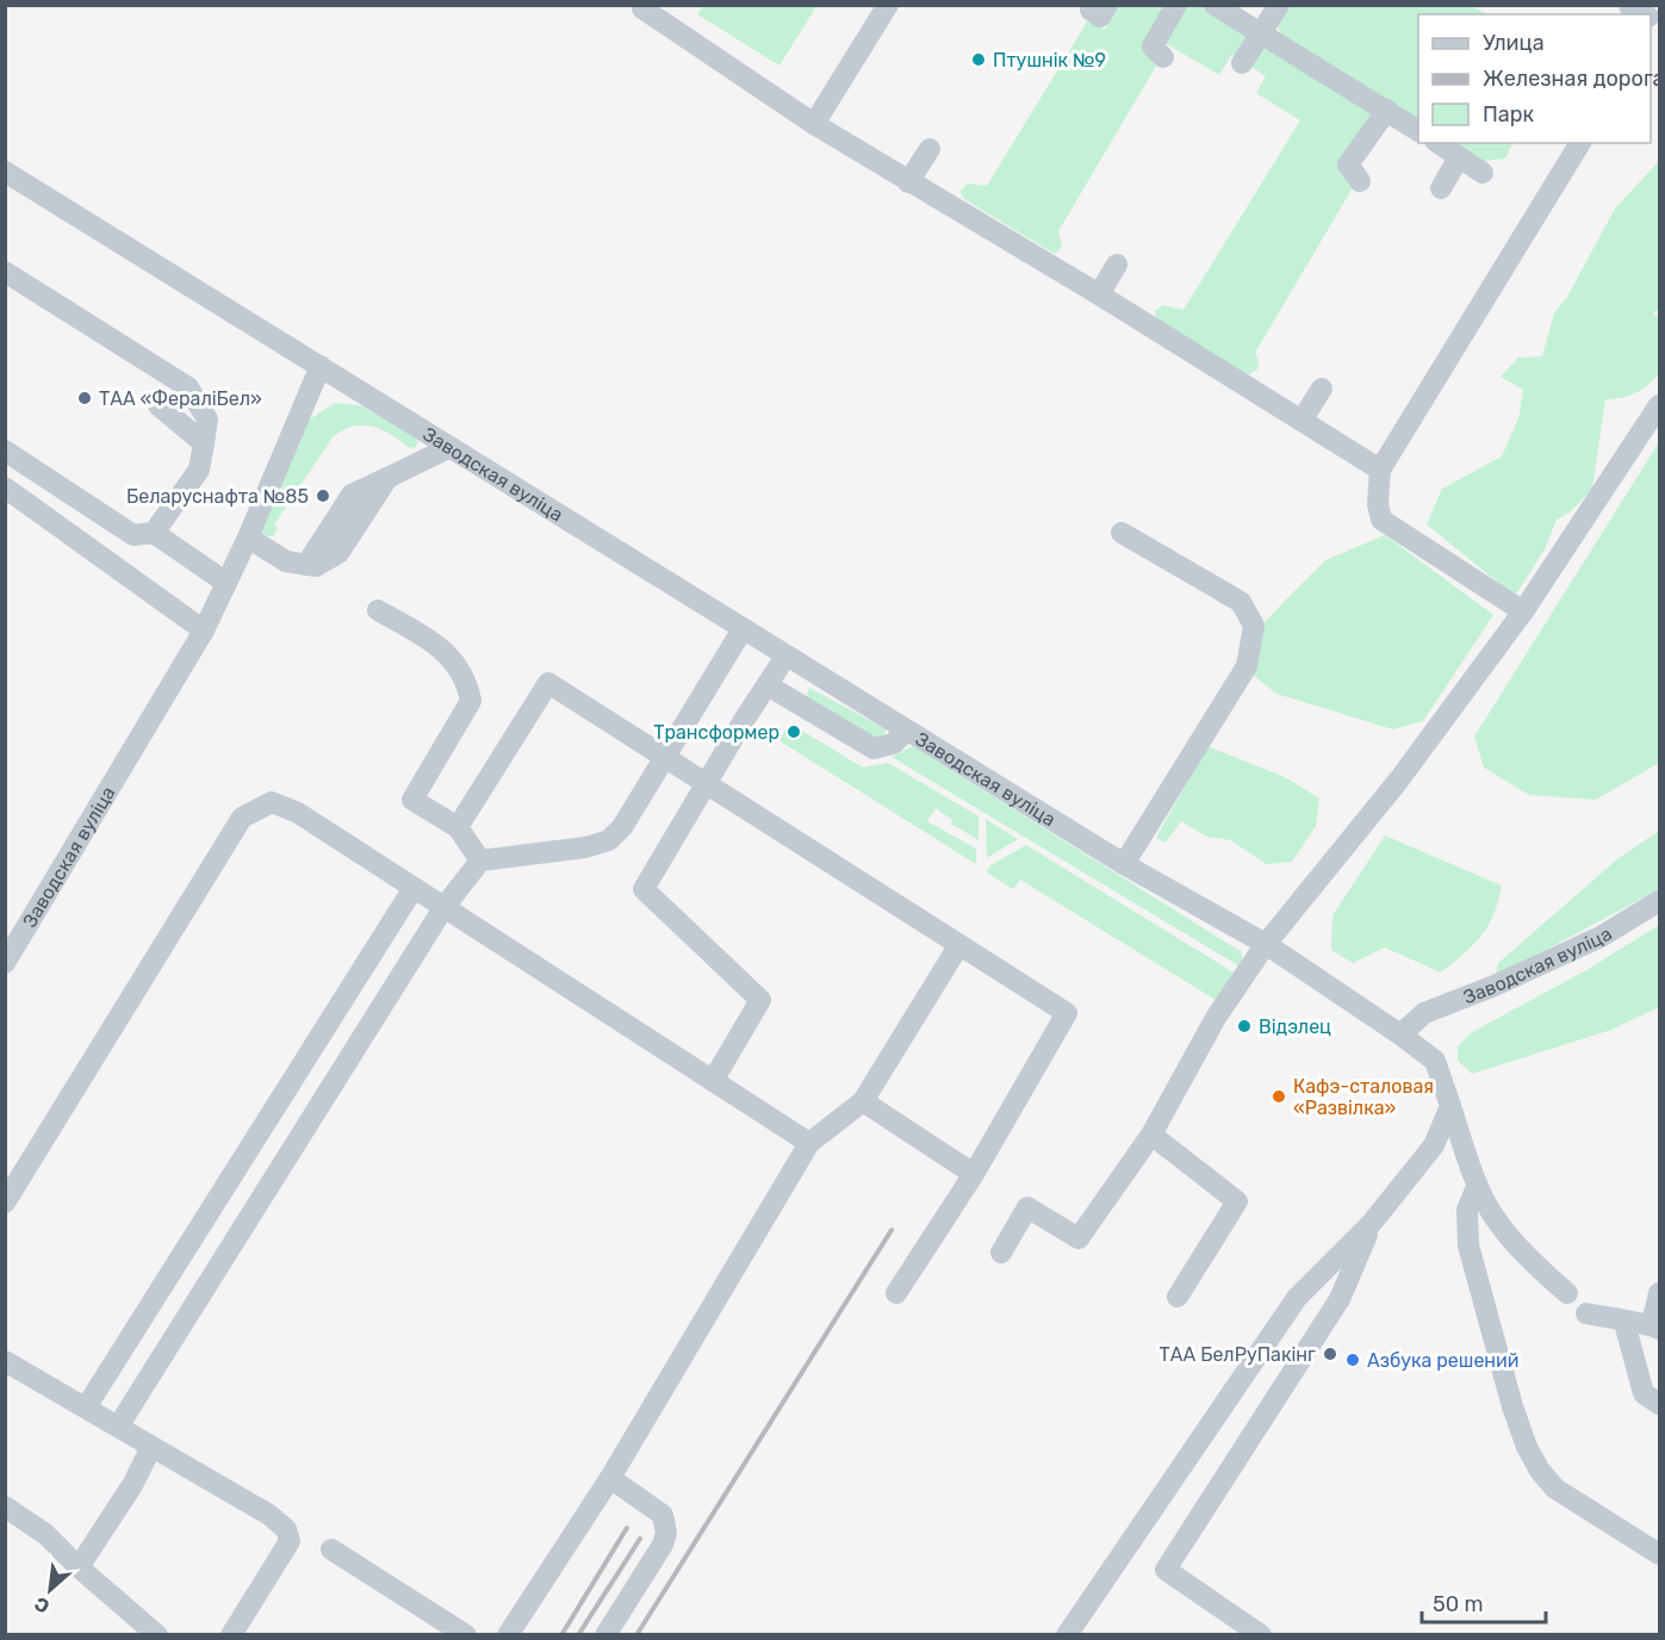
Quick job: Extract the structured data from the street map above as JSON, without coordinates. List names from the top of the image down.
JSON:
{
  "streets": {
    "street": ["Заводская вуліца"]
  },
  "places": [
    "Птушнік №9",
    "ТАА «ФераліБел»",
    "Беларуснафта №85",
    "Трансформер",
    "Відэлец",
    "Кафэ-сталовая «Развілка»",
    "ТАА БелРуПакінг",
    "Азбука решений"
  ],
  "legend": ["Улица", "Железная дорога", "Парк"],
  "scale_bar": "50 m",
  "north": "bottom left"
}
